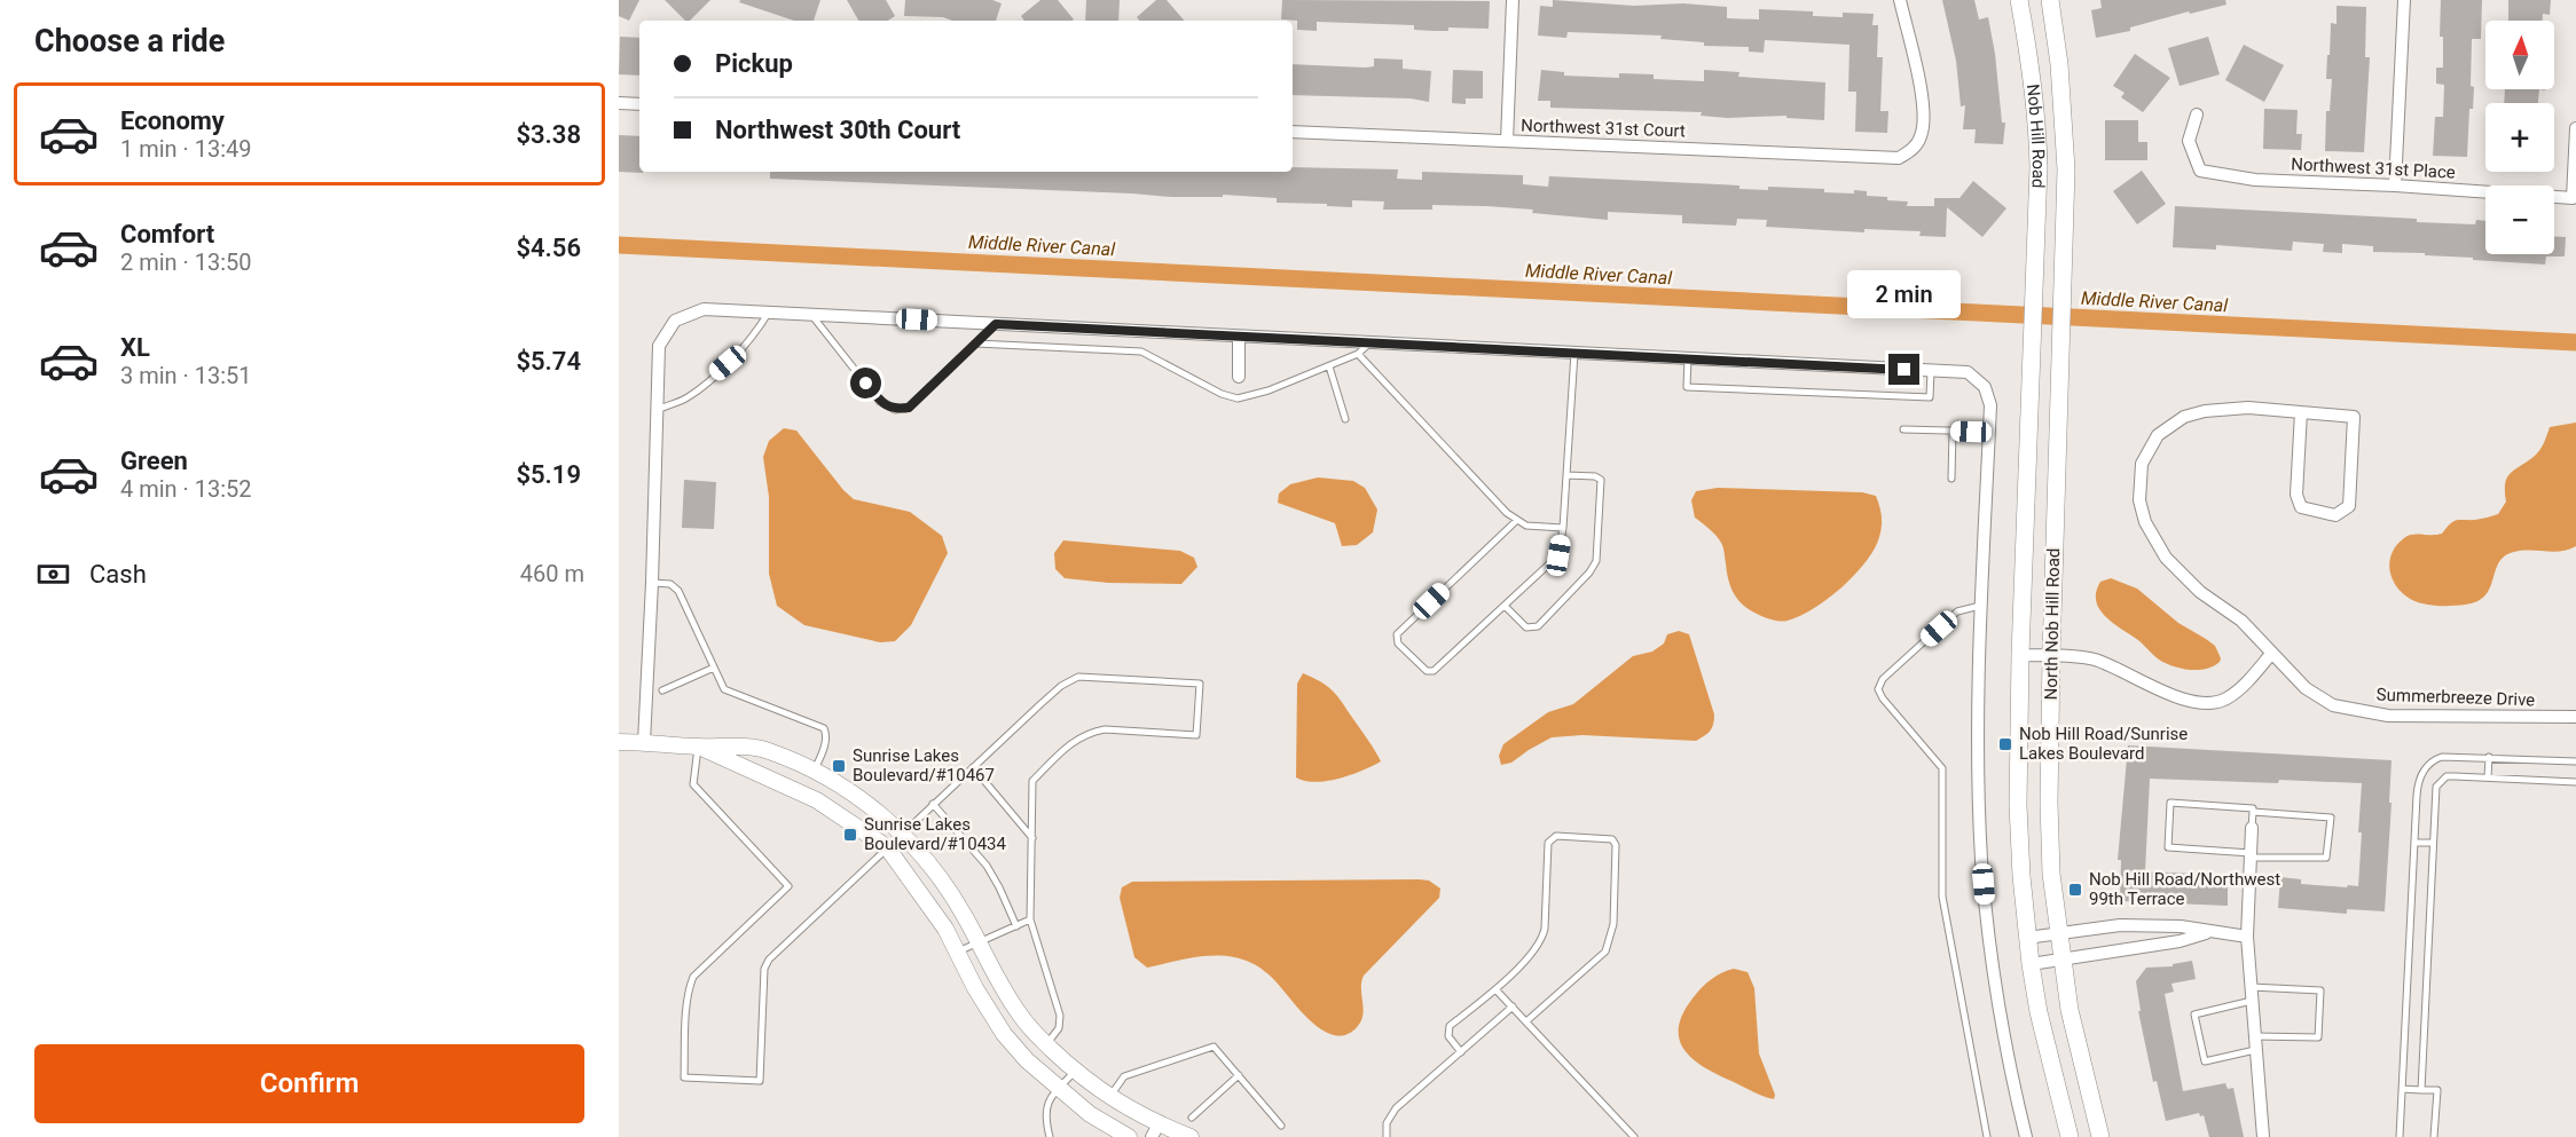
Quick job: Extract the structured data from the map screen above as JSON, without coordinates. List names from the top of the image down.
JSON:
{
  "streets": {
    "main road": ["Nob Hill Road", "North Nob Hill Road"],
    "street": ["Northwest 31st Court", "Northwest 31st Place", "Summerbreeze Drive"]
  },
  "crossings": [
    ["Nob Hill Road", "North Nob Hill Road"]
  ],
  "water": ["Middle River Canal"],
  "places": {
    "transit": [
      "Nob Hill Road/Sunrise Lakes Boulevard",
      "Sunrise Lakes Boulevard/#10467",
      "Sunrise Lakes Boulevard/#10434",
      "Nob Hill Road/Northwest 99th Terrace"
    ]
  },
  "north": "top",
  "page": {
    "heading": "Choose a ride",
    "map_buttons": ["+", "−"],
    "banner": ["Pickup", "Northwest 30th Court"],
    "list": [
      {
        "name": "Economy",
        "note": "1 min · 13:49",
        "value": "$3.38"
      },
      {
        "name": "Comfort",
        "note": "2 min · 13:50",
        "value": "$4.56"
      },
      {
        "name": "XL",
        "note": "3 min · 13:51",
        "value": "$5.74"
      },
      {
        "name": "Green",
        "note": "4 min · 13:52",
        "value": "$5.19"
      }
    ],
    "bubble": "2 min",
    "pay": ["Cash", "460 m"],
    "buttons": "Confirm"
  }
}
